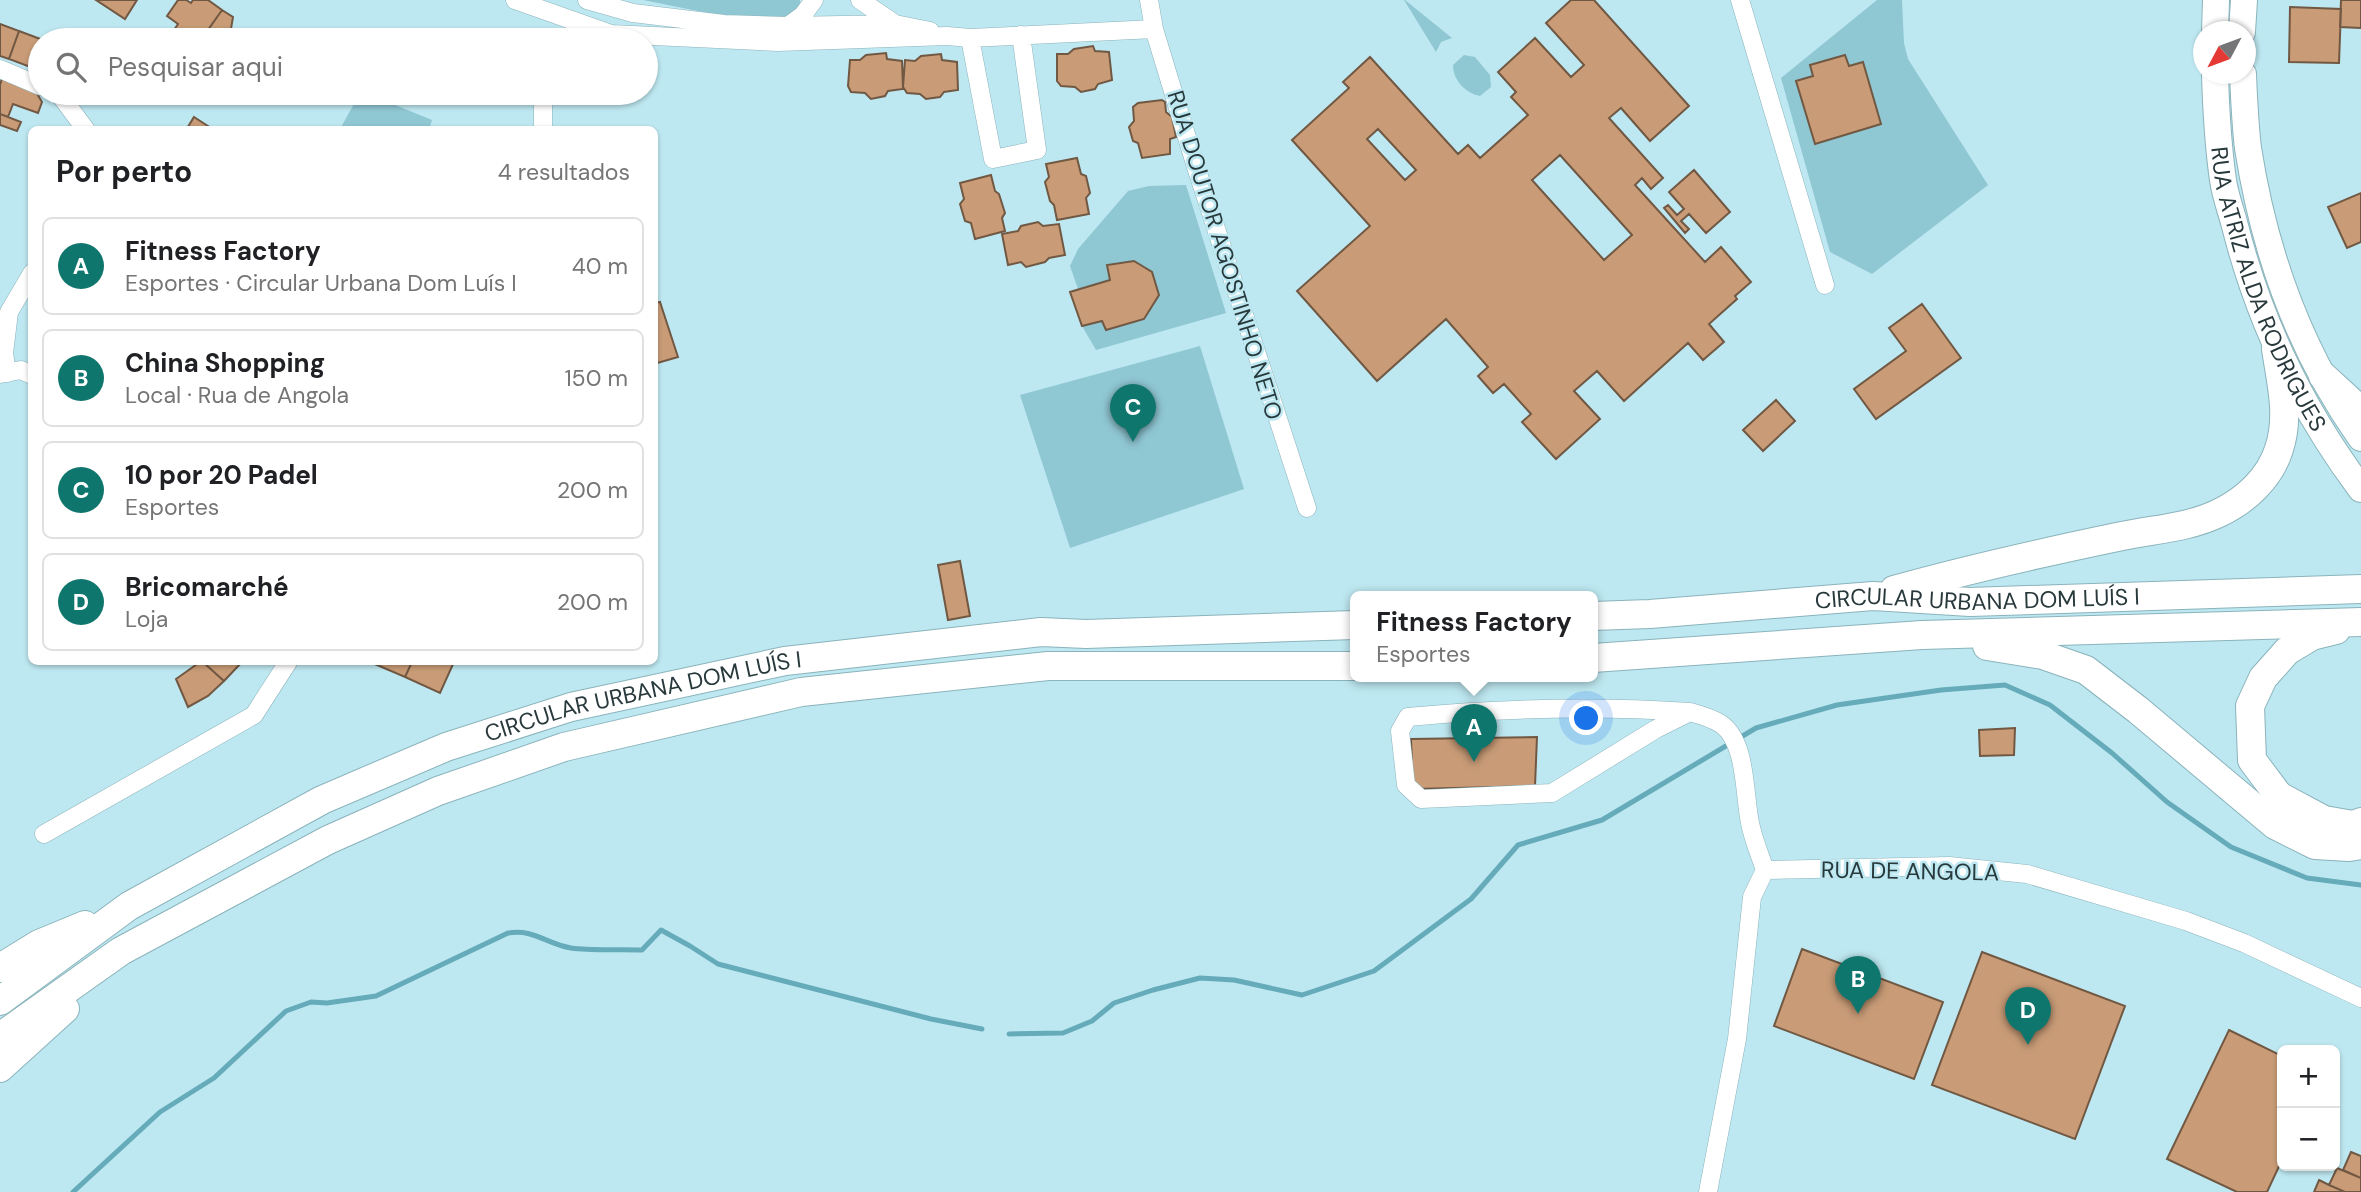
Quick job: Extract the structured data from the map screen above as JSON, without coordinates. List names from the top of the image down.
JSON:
{
  "streets": {
    "highway": ["CIRCULAR URBANA DOM LUÍS I"],
    "main road": ["RUA ATRIZ ALDA RODRIGUES"],
    "street": ["RUA DOUTOR AGOSTINHO NETO", "RUA DE ANGOLA"]
  },
  "north": "bottom left",
  "page": {
    "search": "Pesquisar aqui",
    "heading": ["Por perto", "4 resultados"],
    "list": [
      {
        "mark": "A",
        "name": "Fitness Factory",
        "note": "Esportes · Circular Urbana Dom Luís I",
        "value": "40 m"
      },
      {
        "mark": "B",
        "name": "China Shopping",
        "note": "Local · Rua de Angola",
        "value": "150 m"
      },
      {
        "mark": "C",
        "name": "10 por 20 Padel",
        "note": "Esportes",
        "value": "200 m"
      },
      {
        "mark": "D",
        "name": "Bricomarché",
        "note": "Loja",
        "value": "200 m"
      }
    ],
    "pins": [
      "C",
      "A",
      "B",
      "D"
    ],
    "popup": ["Fitness Factory", "Esportes"],
    "map_buttons": ["+", "−"]
  }
}
